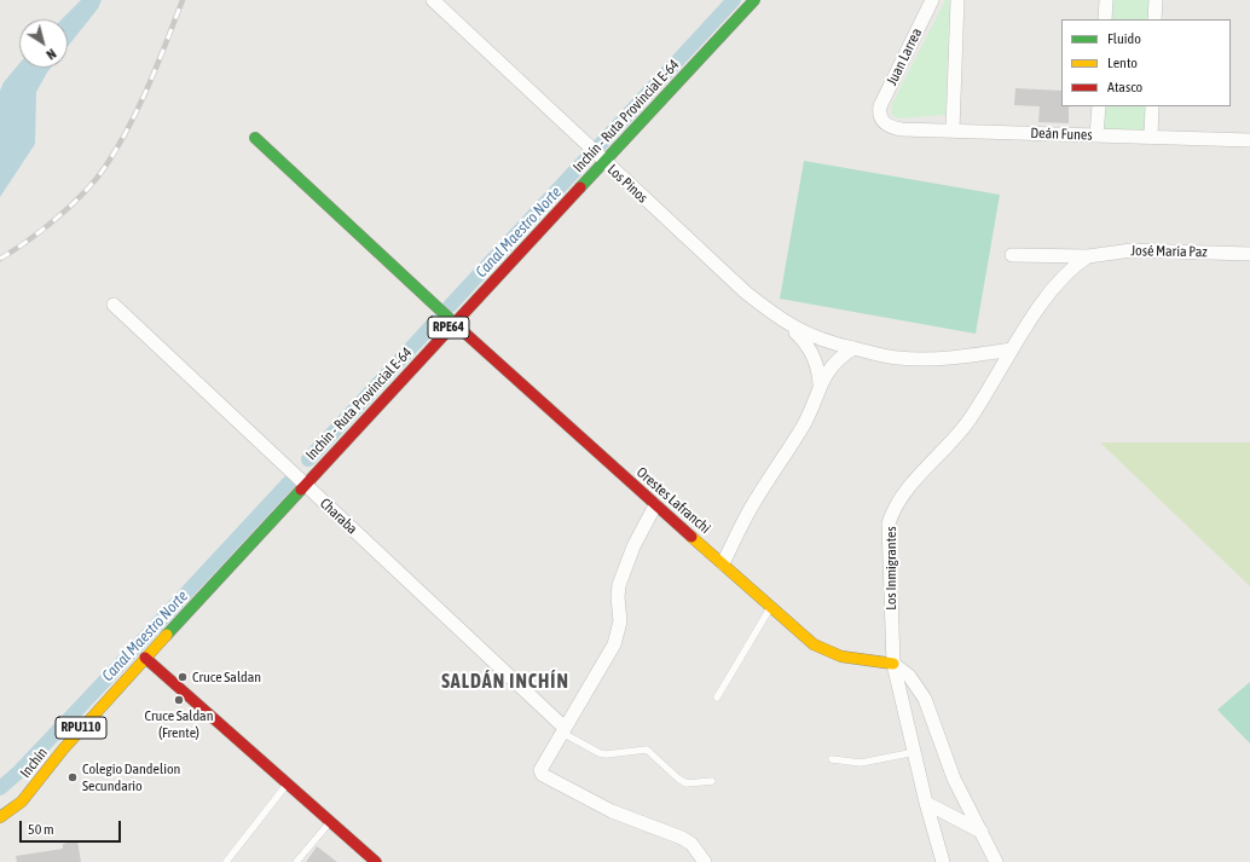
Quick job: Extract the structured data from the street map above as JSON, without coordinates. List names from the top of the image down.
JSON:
{
  "streets": {
    "main road": [
      "Inchín - Ruta Provincial E-64",
      "RPE64",
      "Orestes Lafranchi",
      "RPU110",
      "Inchín"
    ],
    "street": [
      "Juan Larrea",
      "Deán Funes",
      "Los Pinos",
      "José María Paz",
      "Charaba",
      "Los Inmigrantes"
    ]
  },
  "crossings": [
    ["Juan Larrea", "Deán Funes"],
    ["Inchín - Ruta Provincial E-64", "Los Pinos"],
    ["Inchín - Ruta Provincial E-64", "Orestes Lafranchi"],
    ["Inchín - Ruta Provincial E-64", "Charaba"],
    ["Inchín - Ruta Provincial E-64", "Inchín"],
    ["Los Pinos", "Los Inmigrantes"],
    ["José María Paz", "Los Inmigrantes"],
    ["Orestes Lafranchi", "Los Inmigrantes"]
  ],
  "districts": ["SALDÁN INCHÍN"],
  "water": ["Canal Maestro Norte"],
  "places": ["Cruce Saldan", "Cruce Saldan (Frente)", "Colegio Dandelion Secundario"],
  "legend": ["Fluido", "Lento", "Atasco"],
  "scale_bar": "50 m",
  "north": "bottom right"
}
